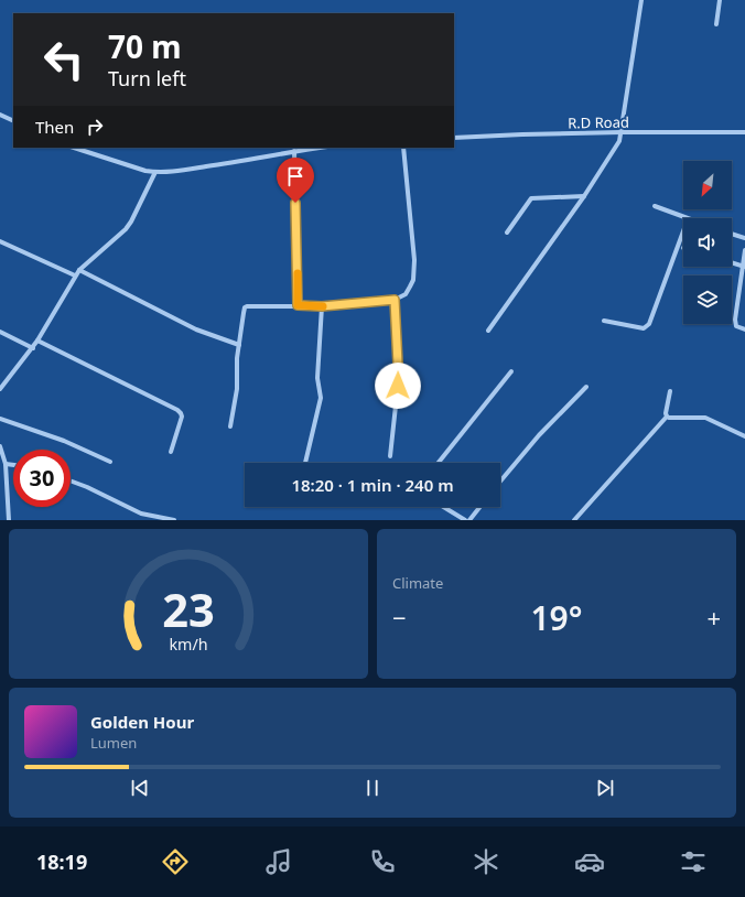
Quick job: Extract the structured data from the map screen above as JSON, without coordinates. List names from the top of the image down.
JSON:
{
  "streets": {
    "street": ["R.D Road"]
  },
  "north": "bottom left",
  "page": {
    "turn": ["70 m", "Turn left"],
    "then": "Then",
    "limit": "30",
    "trip": "18:20 · 1 min · 240 m",
    "tile": "Climate",
    "heat": ["−", "19°", "+"],
    "song": ["Golden Hour", "Lumen"],
    "tabs": "18:19",
    "gauge": ["23", "km/h"]
  }
}
